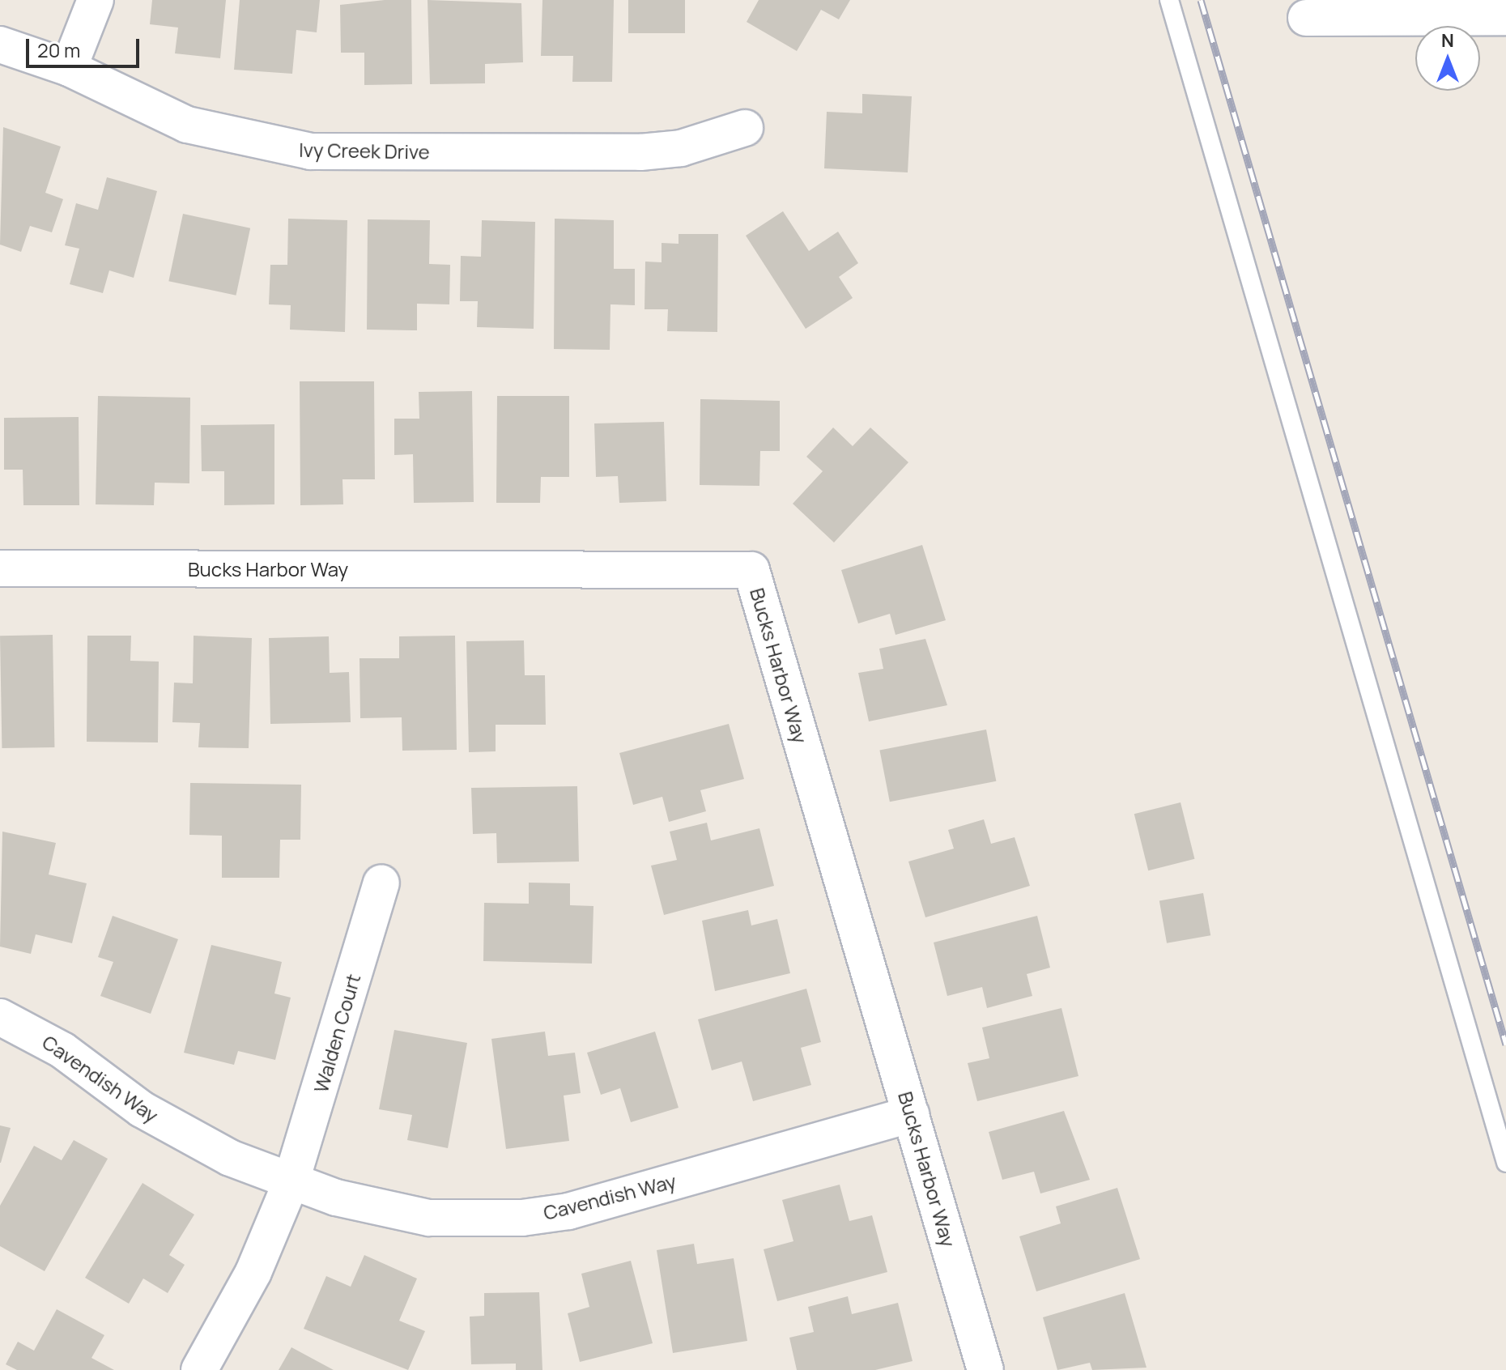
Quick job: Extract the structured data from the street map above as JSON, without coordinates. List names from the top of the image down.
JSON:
{
  "streets": {
    "street": [
      "Ivy Creek Drive",
      "Bucks Harbor Way",
      "Walden Court",
      "Cavendish Way"
    ]
  },
  "crossings": [
    ["Bucks Harbor Way", "Cavendish Way"],
    ["Walden Court", "Cavendish Way"]
  ],
  "scale_bar": "20 m",
  "north": "top"
}
